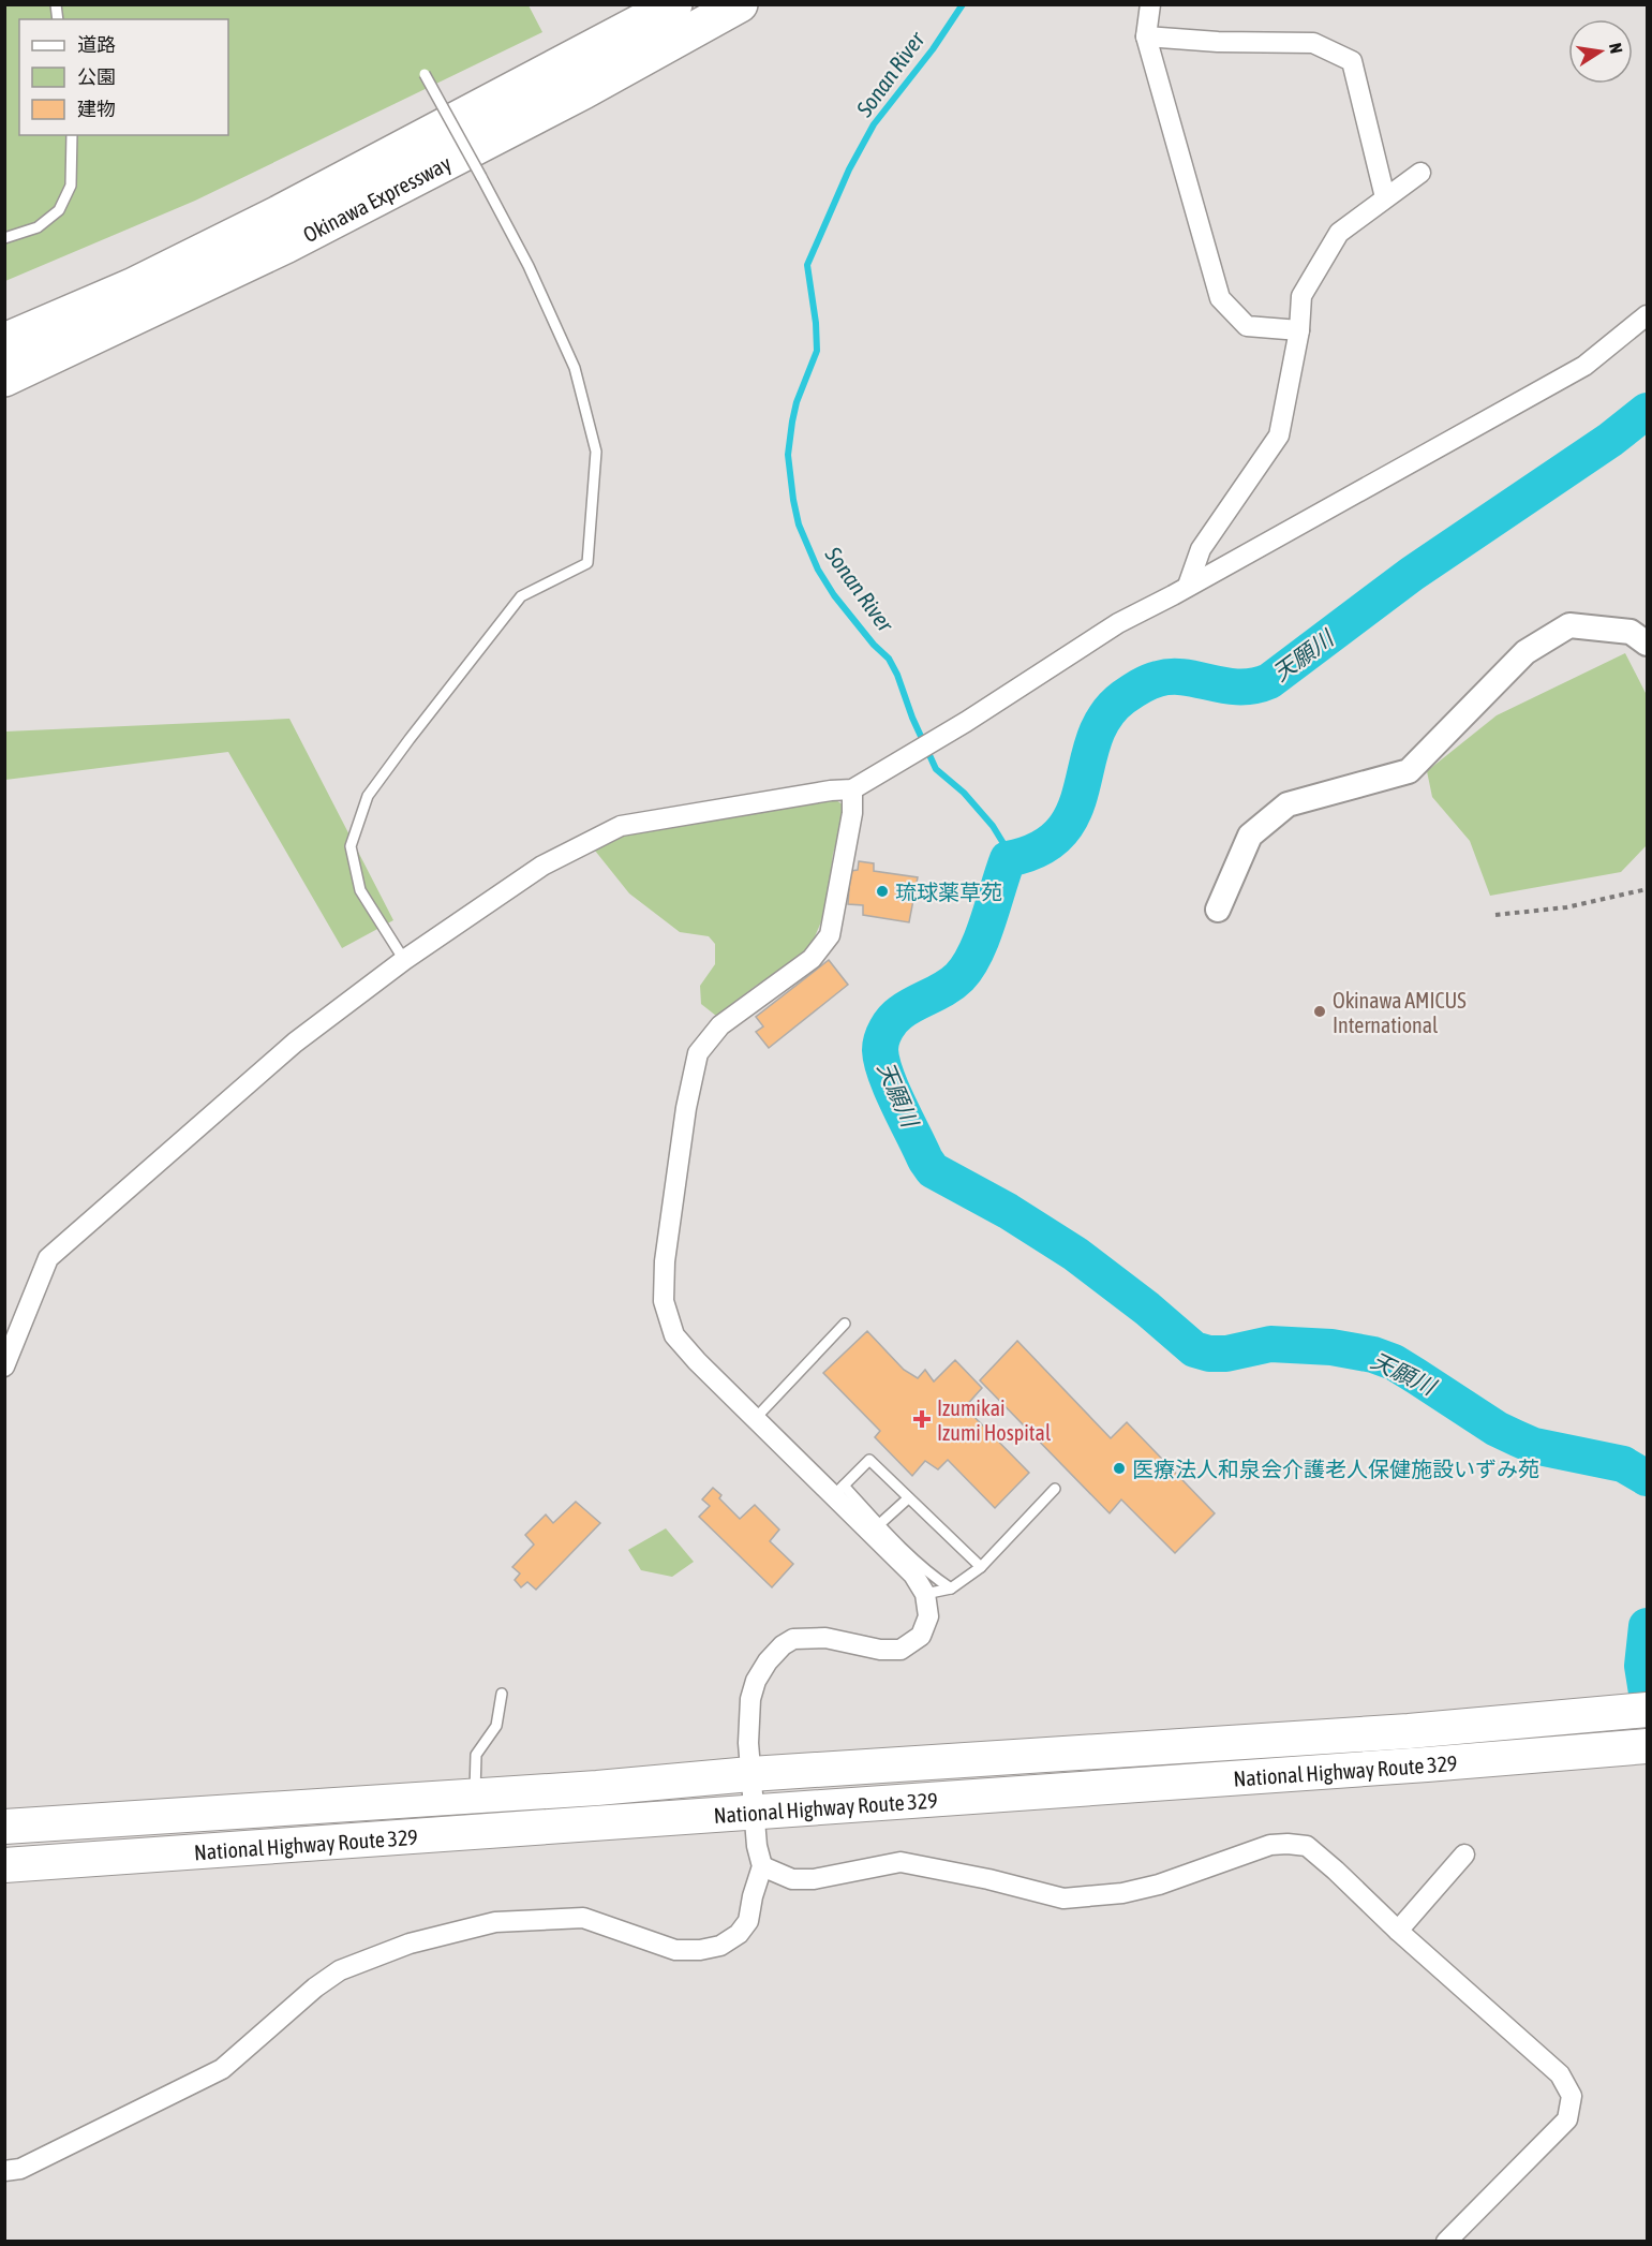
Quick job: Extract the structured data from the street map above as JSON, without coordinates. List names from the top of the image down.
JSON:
{
  "streets": {
    "highway": ["Okinawa Expressway", "National Highway Route 329"]
  },
  "water": ["Sonan River", "天願川"],
  "places": {
    "other": ["琉球薬草苑", "Okinawa AMICUS International", "医療法人和泉会介護老人保健施設いずみ苑"],
    "health": ["Izumikai Izumi Hospital"]
  },
  "legend": ["道路", "公園", "建物"],
  "north": "right"
}
